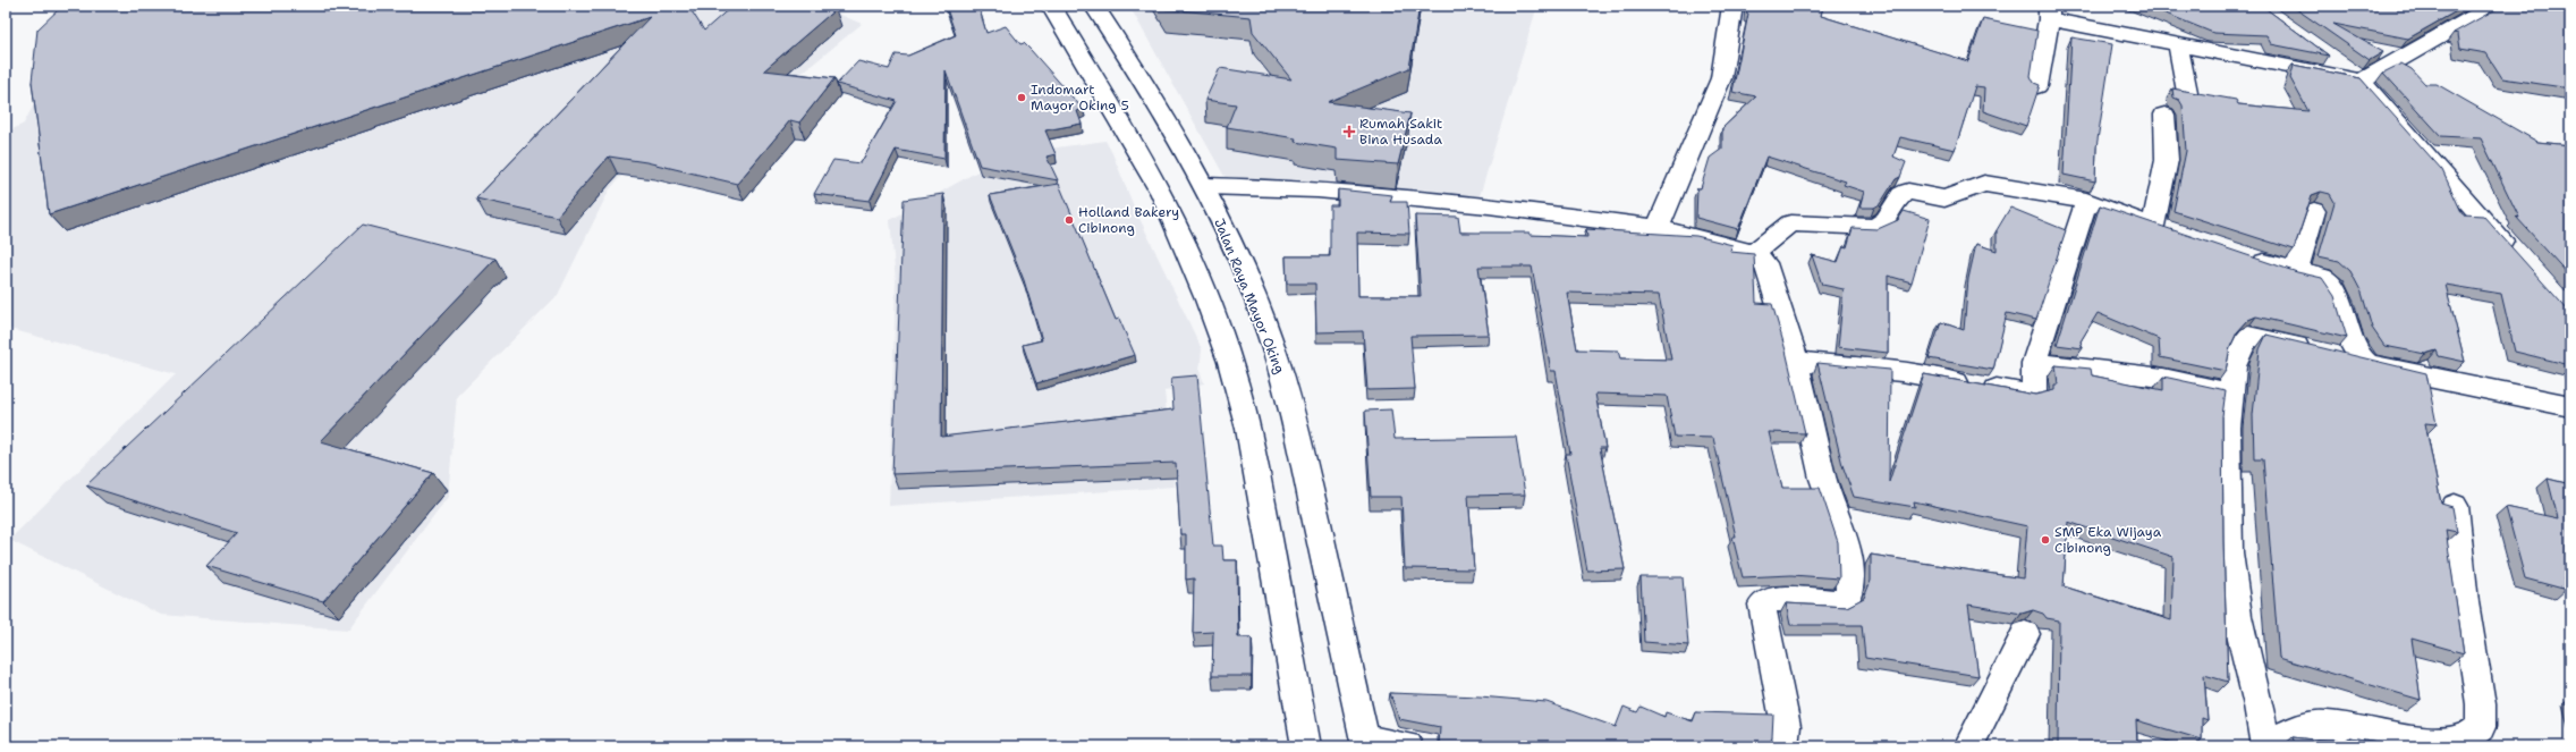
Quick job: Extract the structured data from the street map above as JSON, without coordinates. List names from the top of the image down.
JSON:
{
  "streets": {
    "street": ["Jalan Raya Mayor Oking"]
  },
  "places": {
    "other": ["Indomart Mayor Oking 5", "Holland Bakery Cibinong", "SMP Eka Wijaya Cibinong"],
    "health": ["Rumah Sakit Bina Husada"]
  }
}
